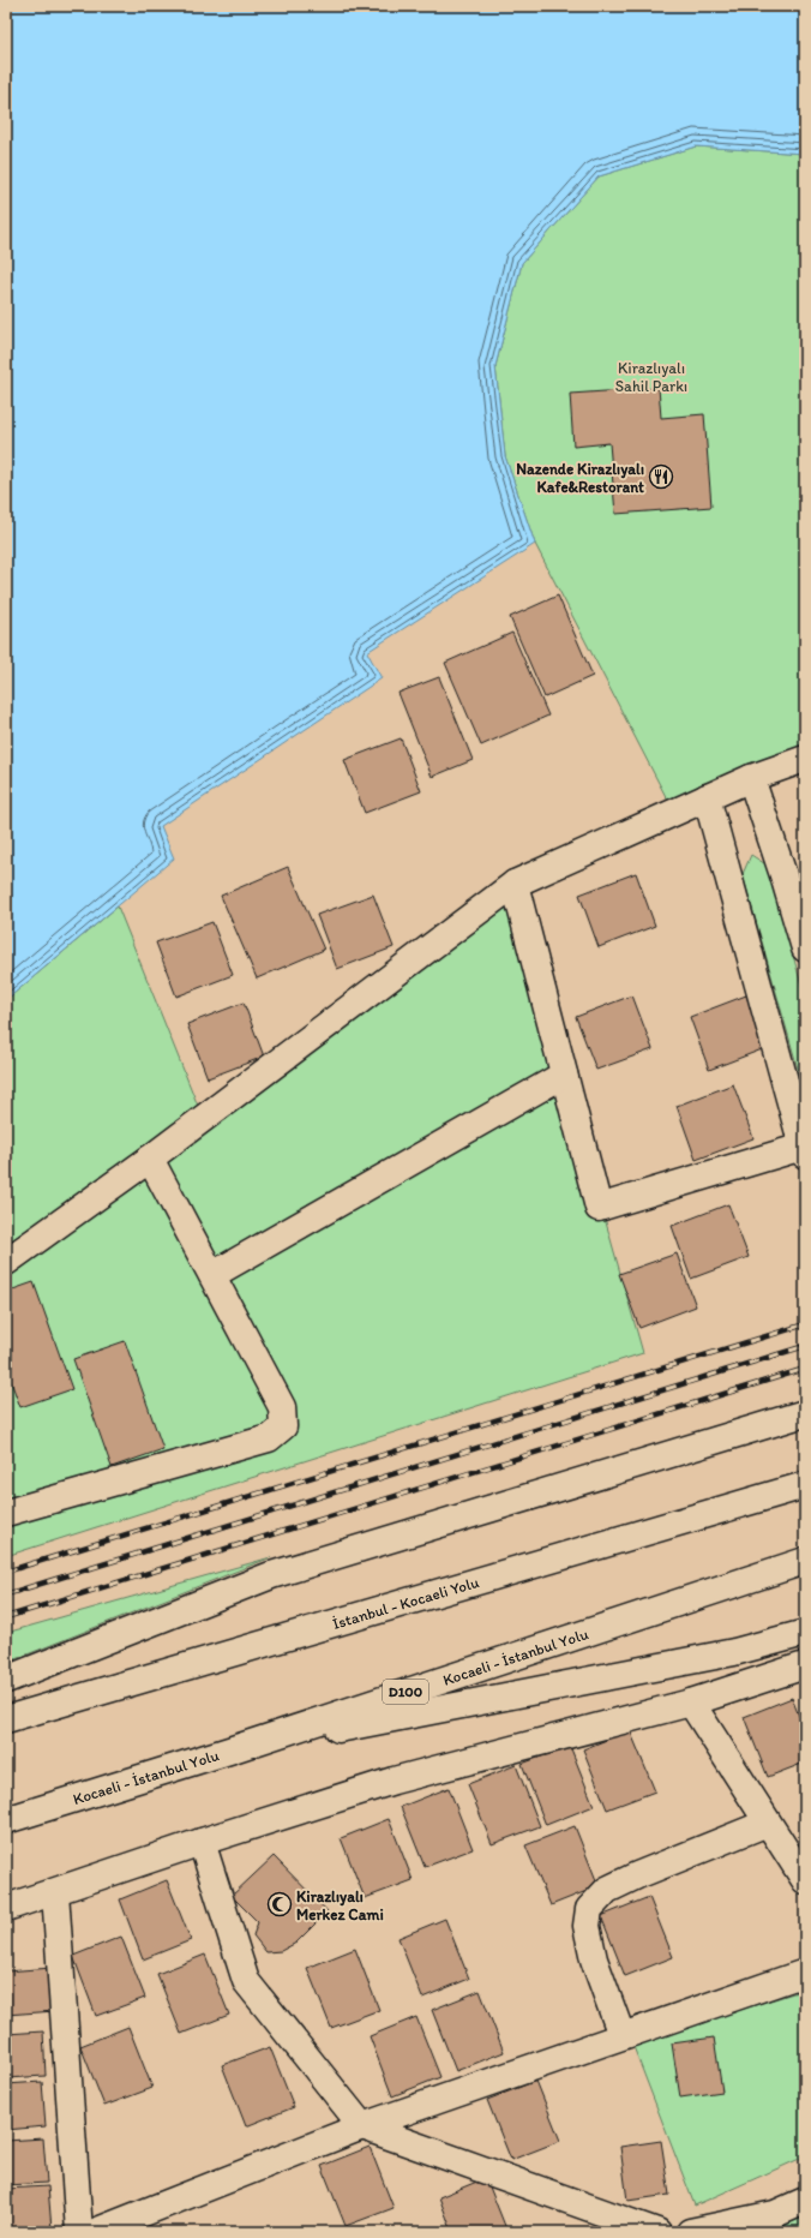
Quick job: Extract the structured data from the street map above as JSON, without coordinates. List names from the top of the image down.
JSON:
{
  "streets": {
    "main road": ["İstanbul - Kocaeli Yolu", "Kocaeli - İstanbul Yolu", "D100"]
  },
  "parks": ["Kirazlıyalı Sahil Parkı"],
  "places": {
    "restaurant": ["Nazende Kirazlıyalı Kafe&Restorant"],
    "mosque": ["Kirazlıyalı Merkez Cami"]
  }
}
